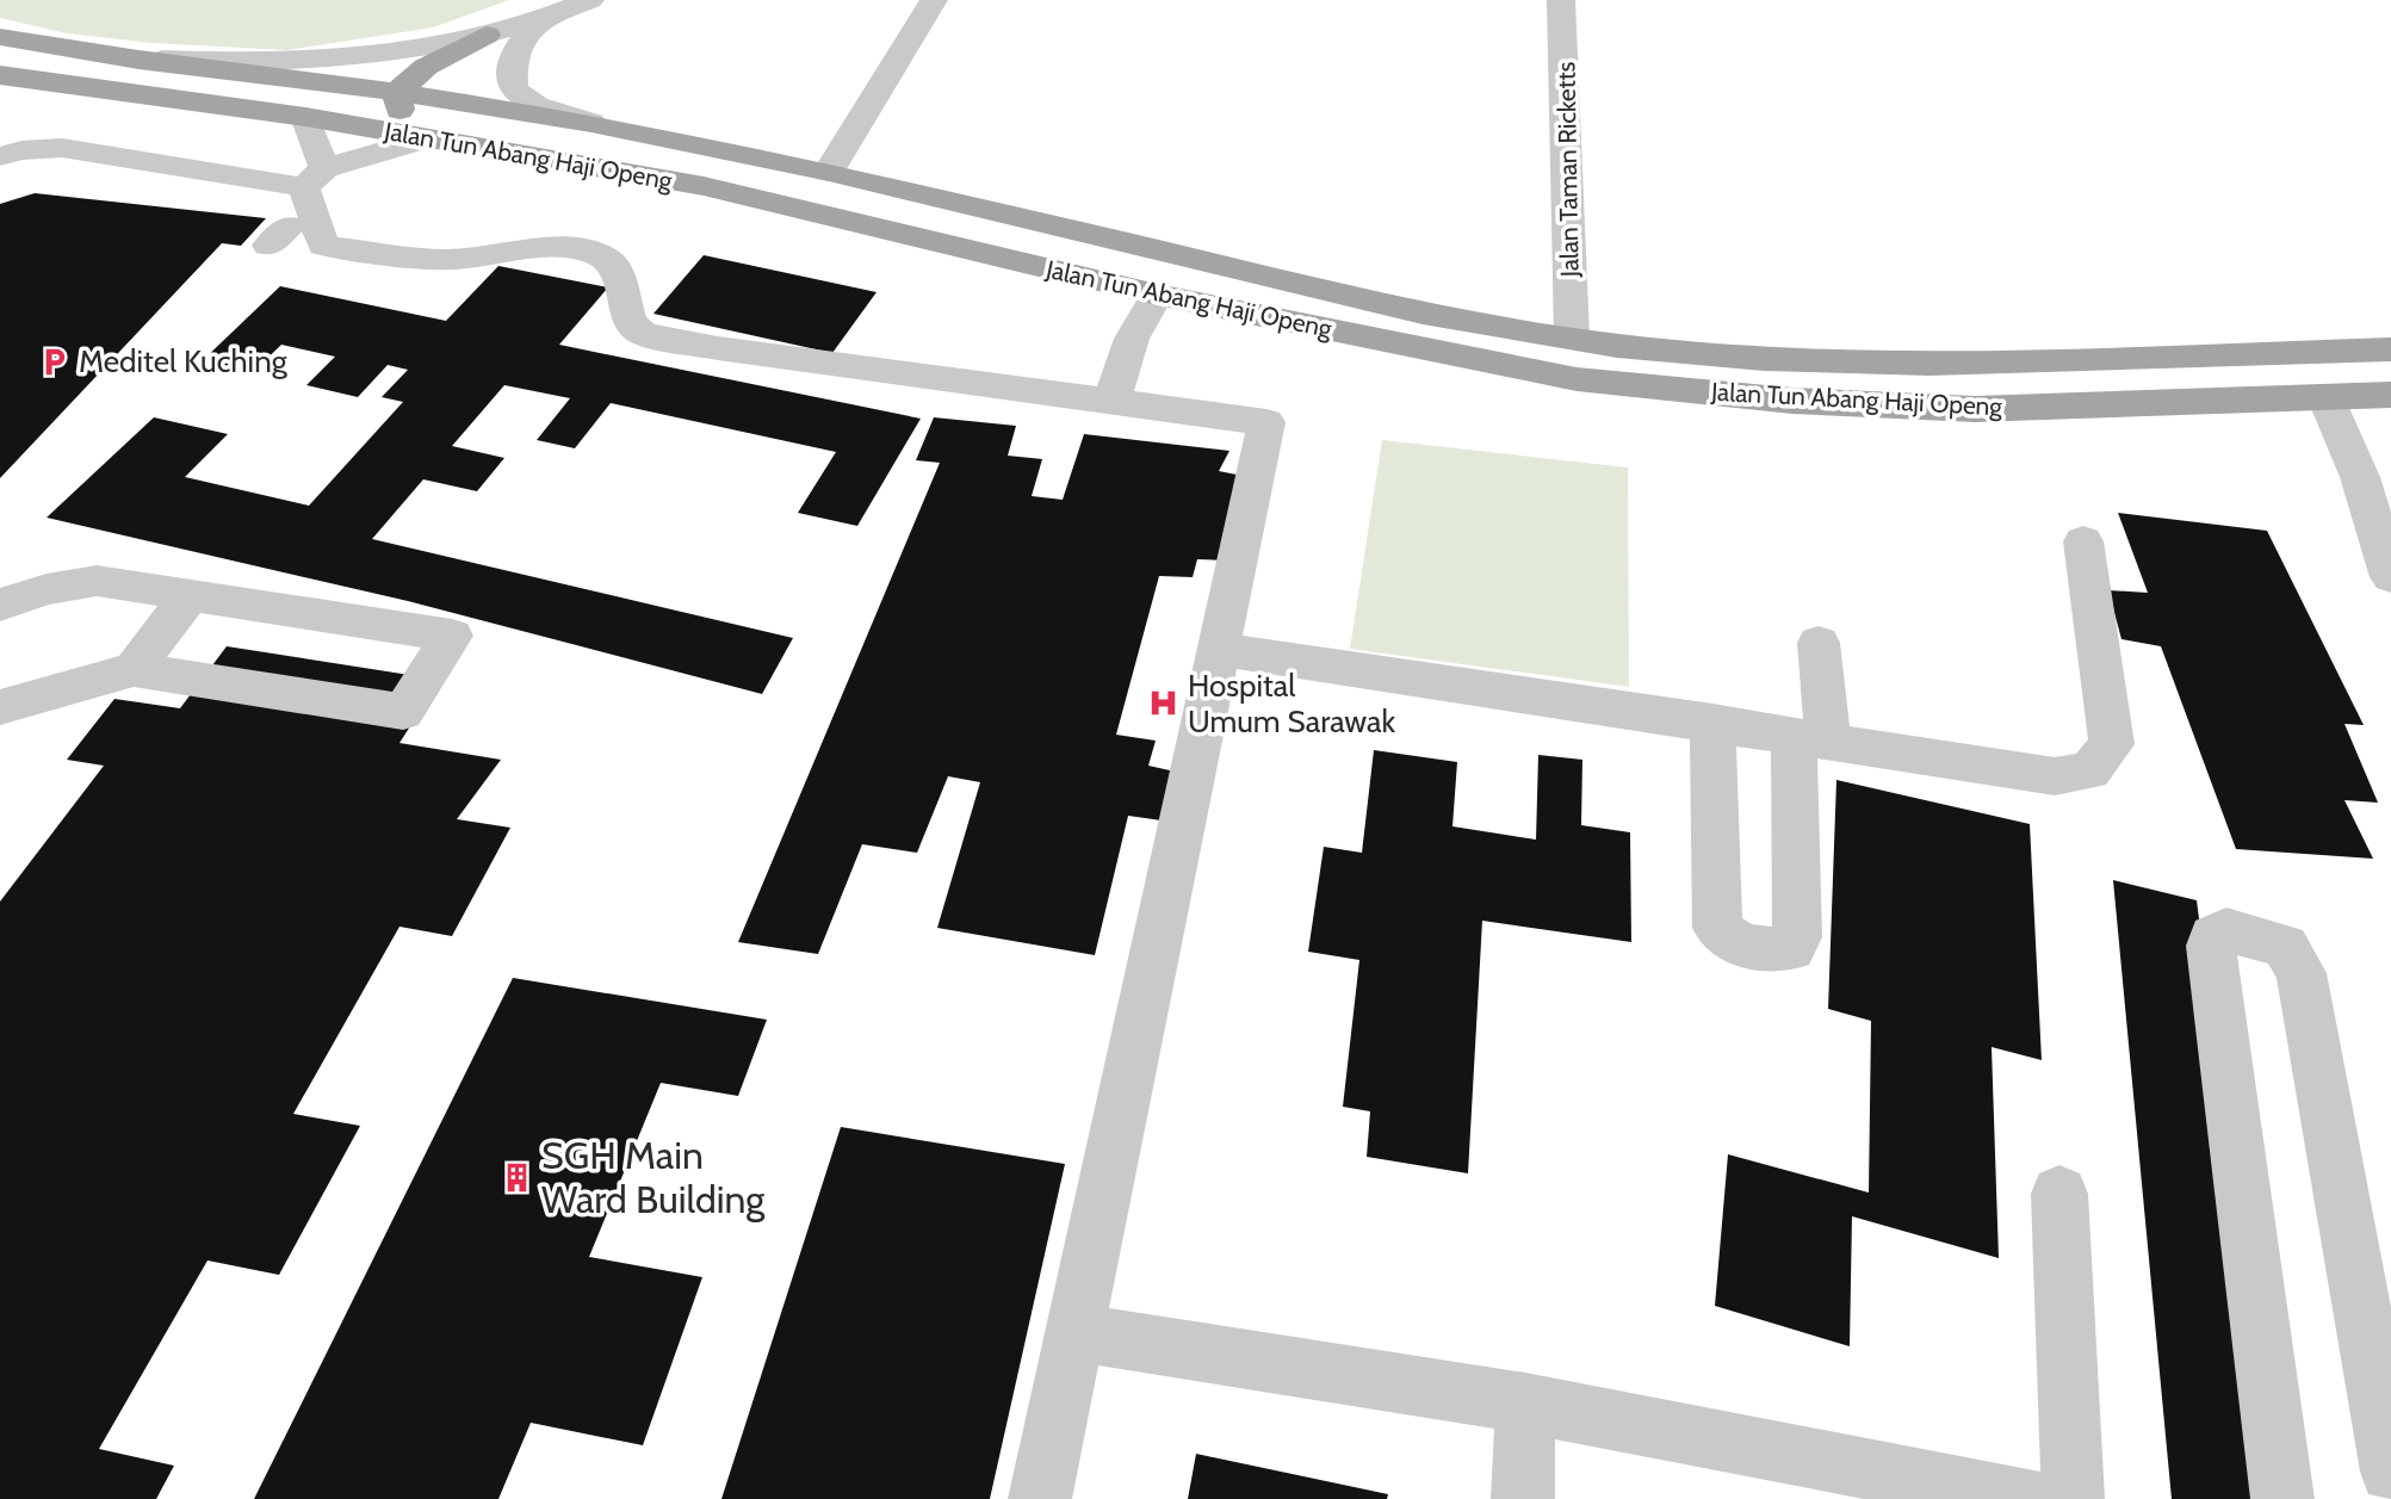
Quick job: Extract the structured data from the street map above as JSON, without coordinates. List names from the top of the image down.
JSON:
{
  "streets": {
    "main road": ["Jalan Tun Abang Haji Openg"],
    "street": ["Jalan Taman Ricketts"]
  },
  "crossings": [
    ["Jalan Tun Abang Haji Openg", "Jalan Taman Ricketts"]
  ],
  "places": {
    "parking": ["Meditel Kuching"],
    "hospital": ["Hospital Umum Sarawak"],
    "building": ["SGH Main Ward Building"]
  }
}
